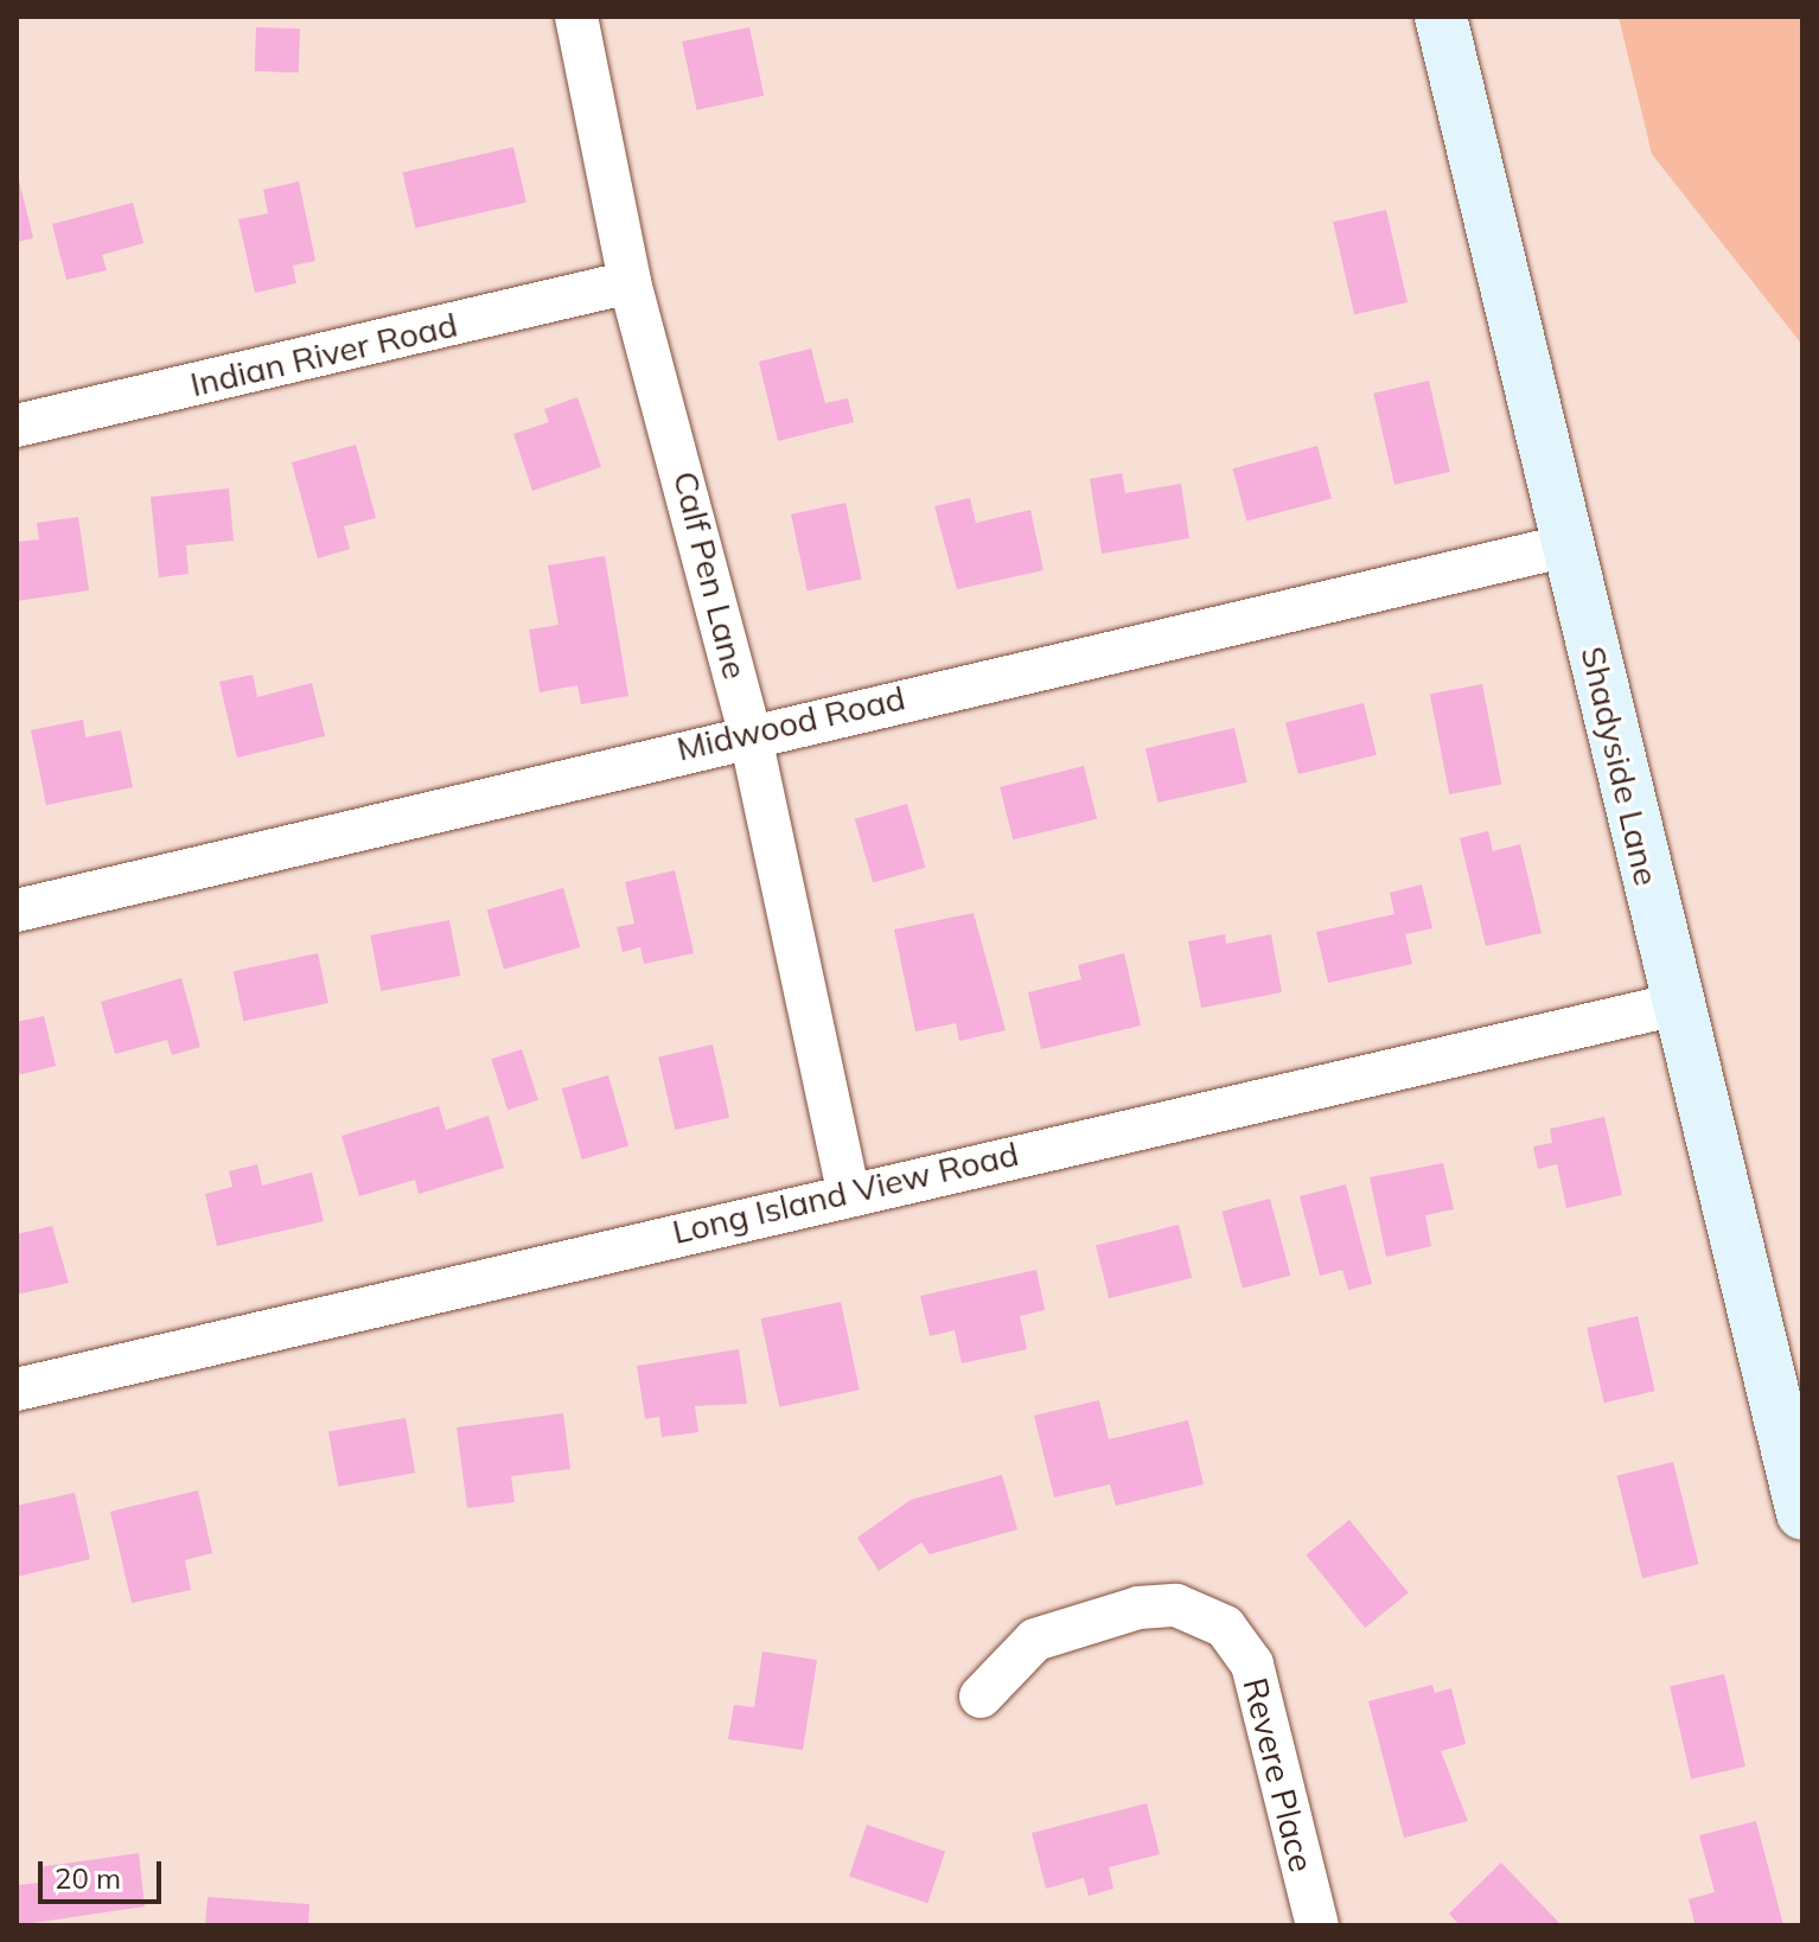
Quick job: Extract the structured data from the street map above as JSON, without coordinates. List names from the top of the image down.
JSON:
{
  "streets": {
    "street": [
      "Indian River Road",
      "Calf Pen Lane",
      "Midwood Road",
      "Shadyside Lane",
      "Long Island View Road",
      "Revere Place"
    ]
  },
  "crossings": [
    ["Indian River Road", "Calf Pen Lane"],
    ["Calf Pen Lane", "Midwood Road"],
    ["Calf Pen Lane", "Long Island View Road"],
    ["Midwood Road", "Shadyside Lane"],
    ["Shadyside Lane", "Long Island View Road"]
  ],
  "scale_bar": "20 m"
}
